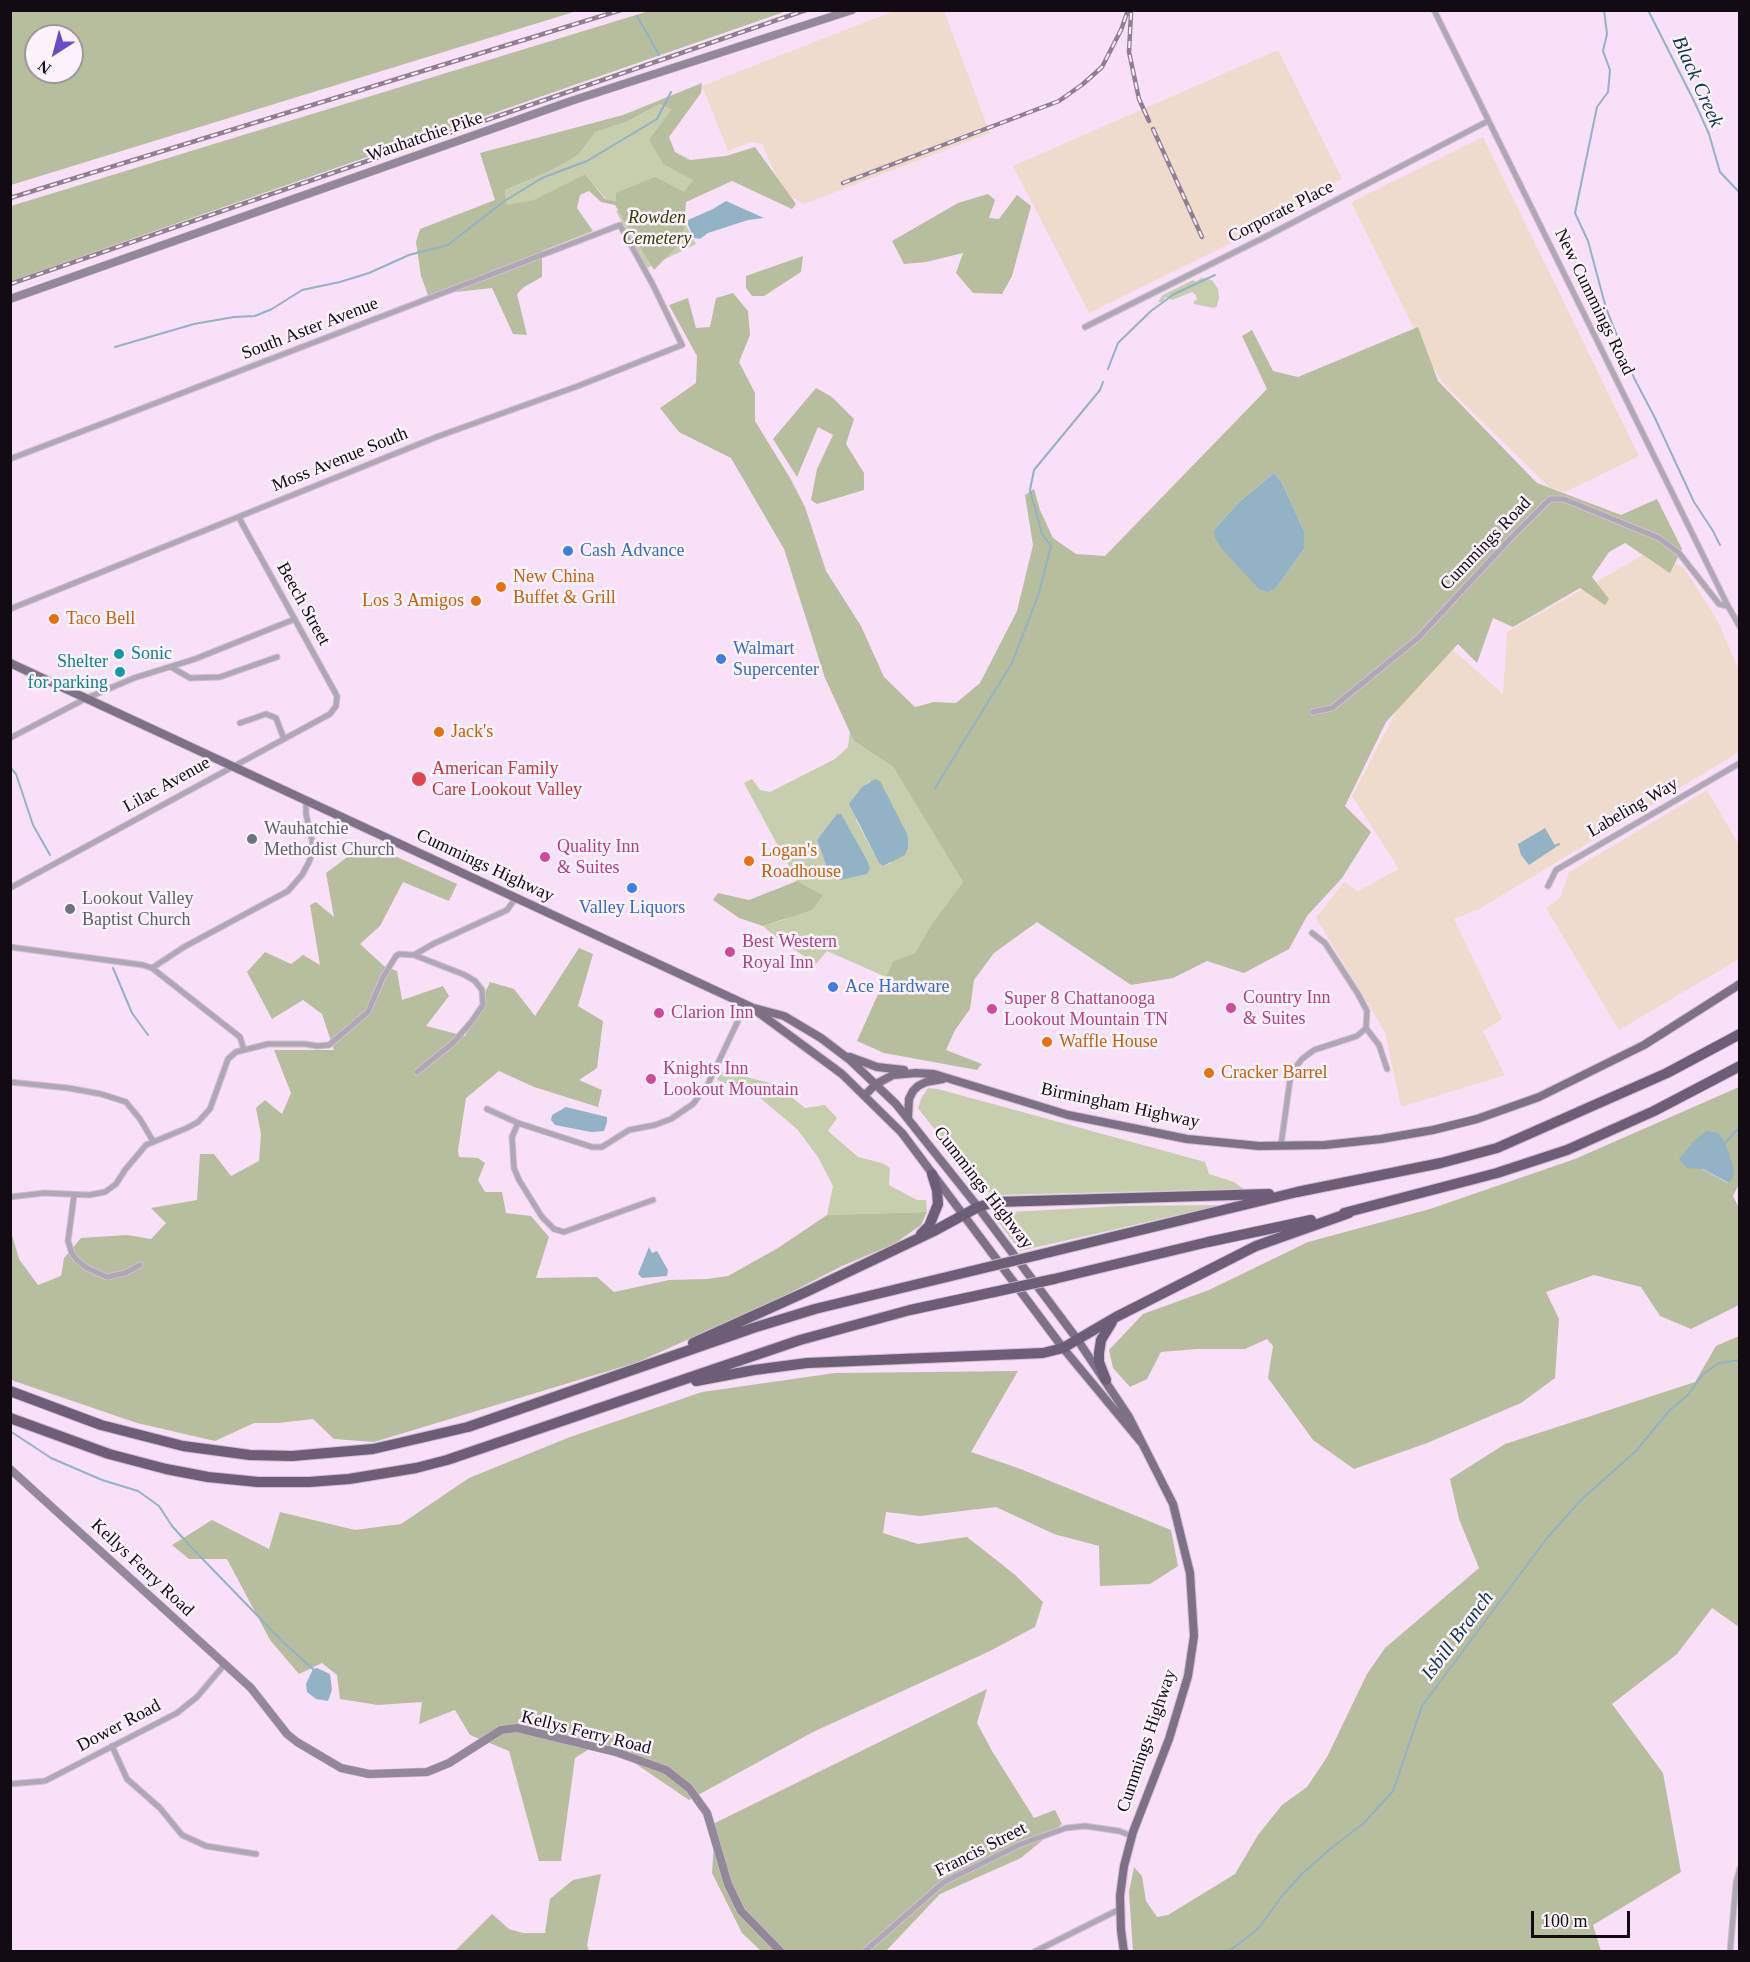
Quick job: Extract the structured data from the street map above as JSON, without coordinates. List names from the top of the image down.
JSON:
{
  "streets": {
    "main road": ["Cummings Highway", "Birmingham Highway"],
    "street": [
      "Wauhatchie Pike",
      "Corporate Place",
      "New Cummings Road",
      "South Aster Avenue",
      "Moss Avenue South",
      "Cummings Road",
      "Beech Street",
      "Lilac Avenue",
      "Labeling Way",
      "Kellys Ferry Road",
      "Dower Road",
      "Francis Street"
    ]
  },
  "crossings": [
    ["Corporate Place", "New Cummings Road"],
    ["New Cummings Road", "Cummings Road"],
    ["South Aster Avenue", "Moss Avenue South"],
    ["Moss Avenue South", "Beech Street"],
    ["Beech Street", "Lilac Avenue"],
    ["Lilac Avenue", "Cummings Highway"],
    ["Cummings Highway", "Birmingham Highway"],
    ["Cummings Highway", "Francis Street"],
    ["Kellys Ferry Road", "Dower Road"]
  ],
  "water": ["Black Creek", "Isbill Branch"],
  "parks": ["Rowden Cemetery"],
  "places": [
    "Cash Advance",
    "New China Buffet & Grill",
    "Los 3 Amigos",
    "Taco Bell",
    "Sonic",
    "Walmart Supercenter",
    "Shelter for parking",
    "Jack's",
    "American Family Care Lookout Valley",
    "Wauhatchie Methodist Church",
    "Quality Inn & Suites",
    "Logan's Roadhouse",
    "Valley Liquors",
    "Lookout Valley Baptist Church",
    "Best Western Royal Inn",
    "Ace Hardware",
    "Country Inn & Suites",
    "Super 8 Chattanooga Lookout Mountain TN",
    "Clarion Inn",
    "Waffle House",
    "Cracker Barrel",
    "Knights Inn Lookout Mountain"
  ],
  "scale_bar": "100 m",
  "north": "bottom left"
}
